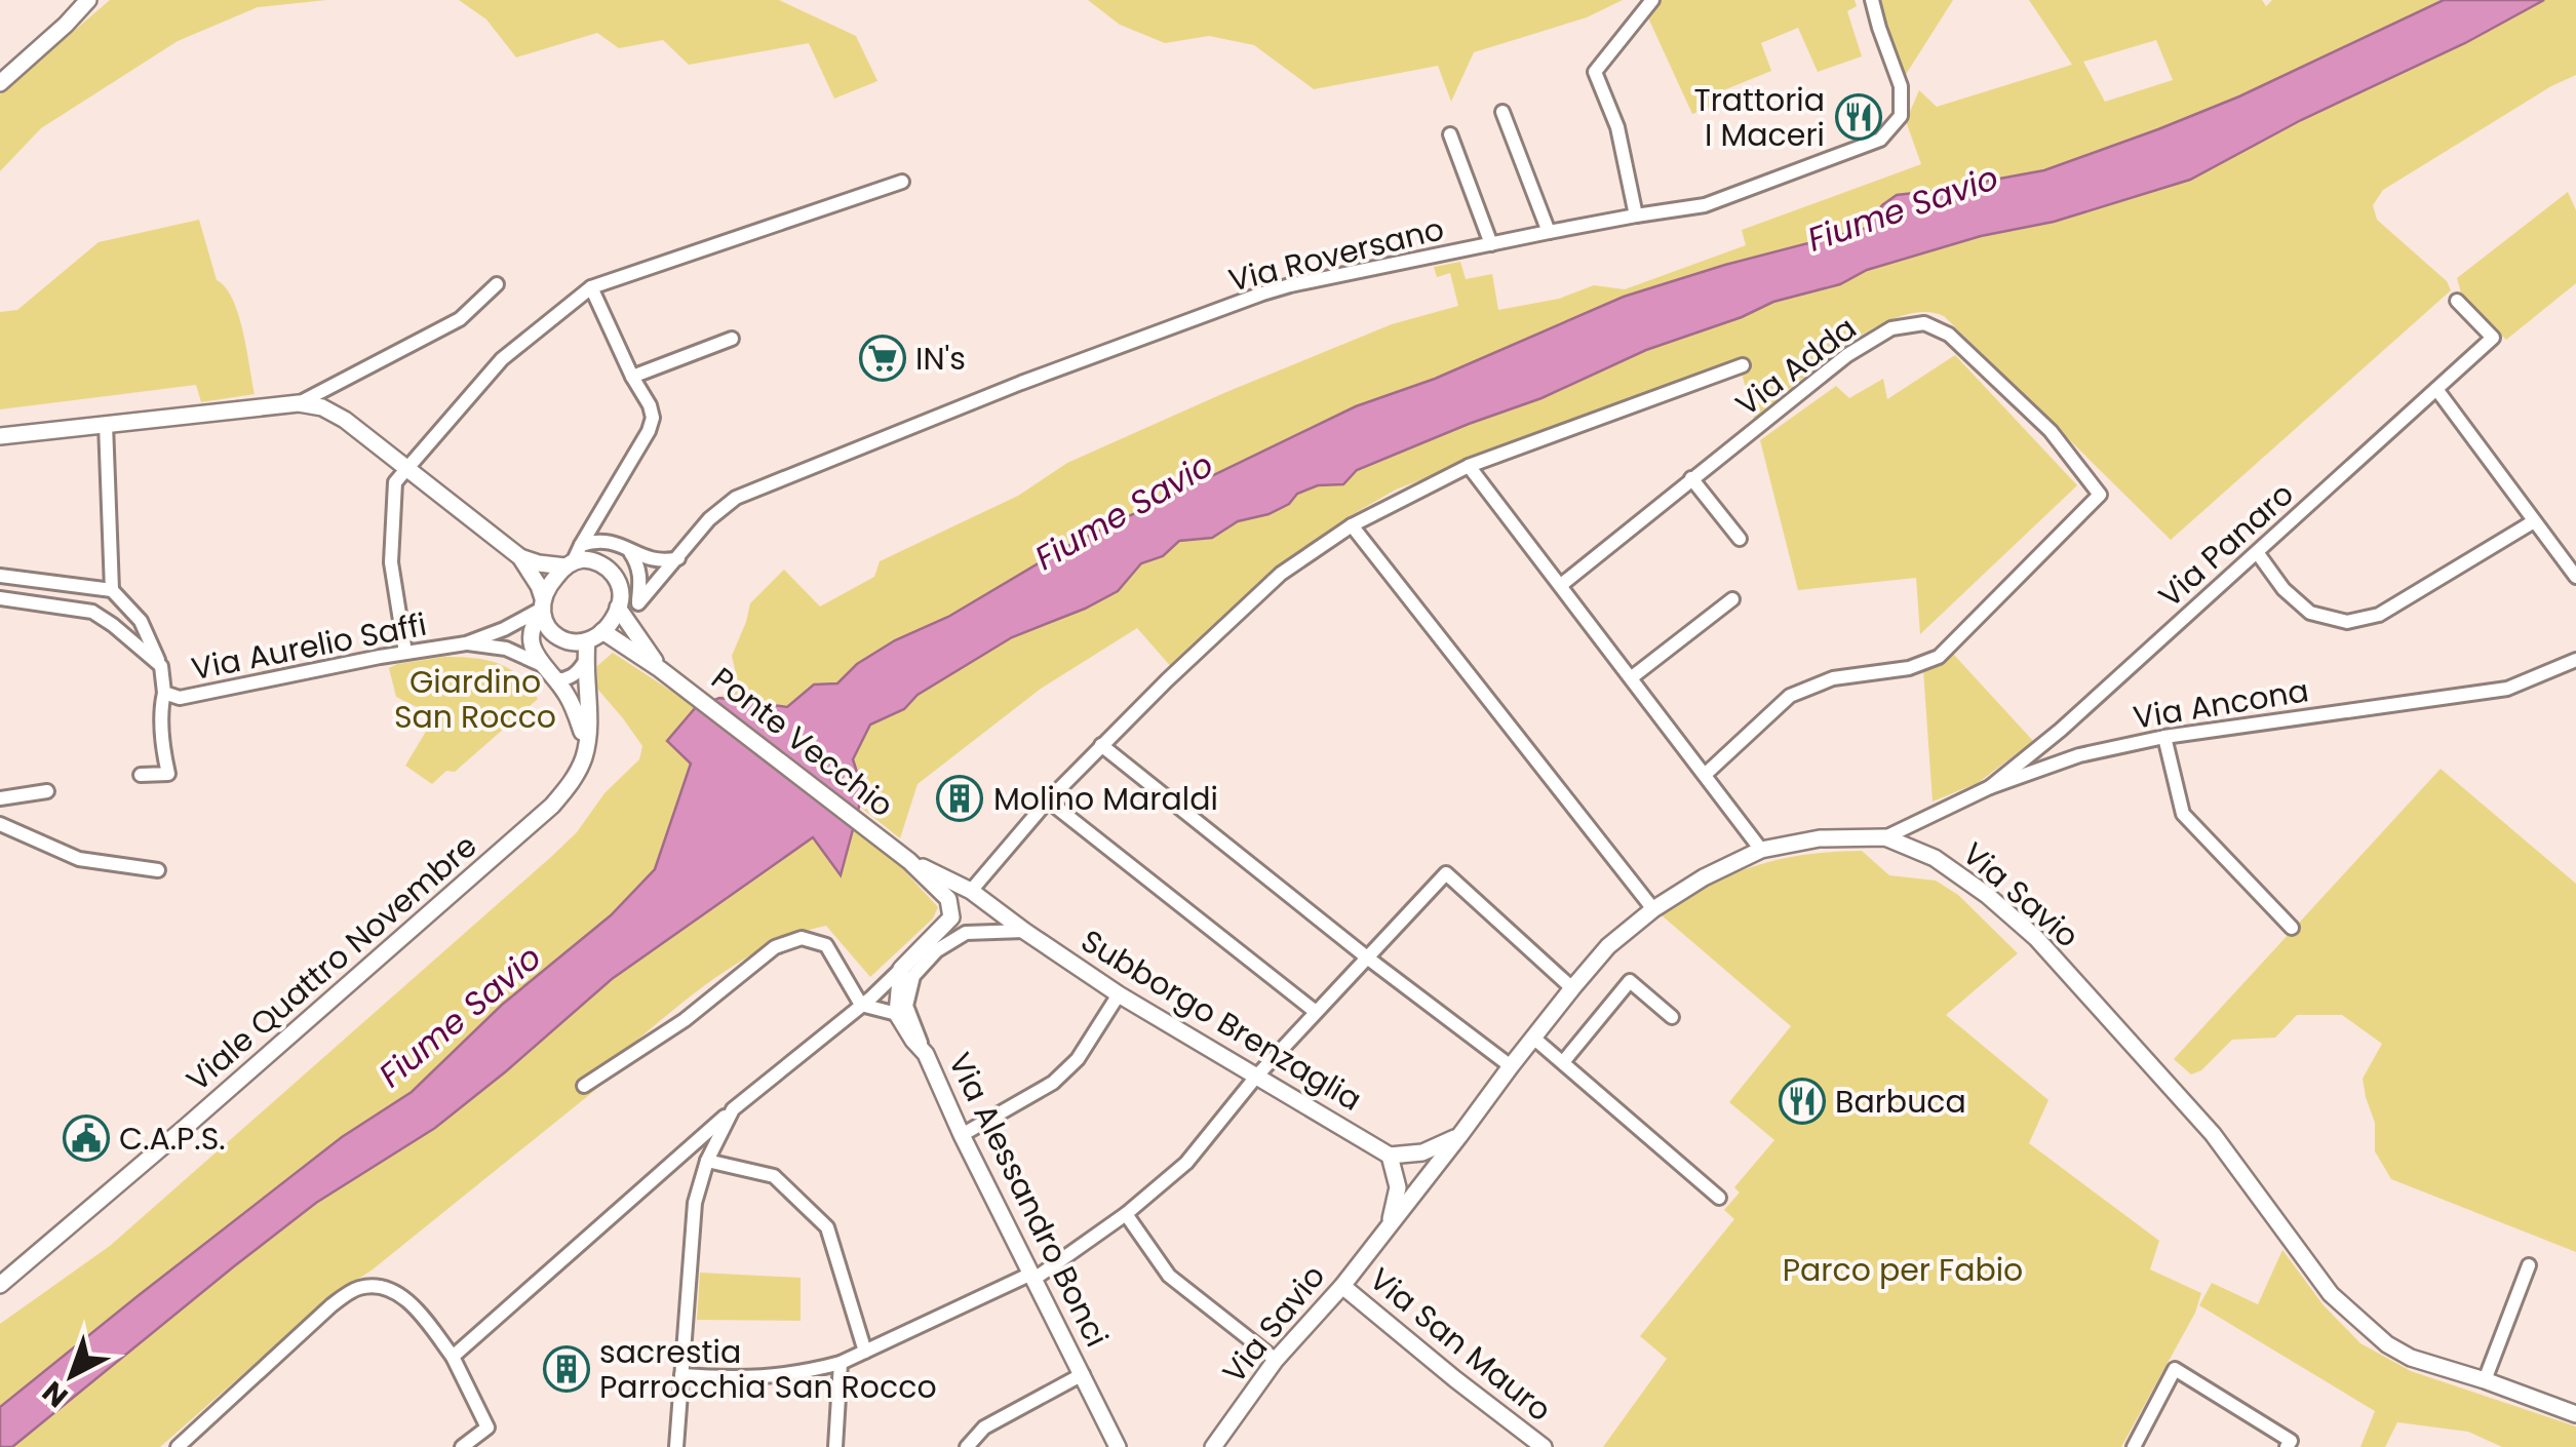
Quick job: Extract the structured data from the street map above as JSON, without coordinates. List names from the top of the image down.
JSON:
{
  "streets": {
    "street": [
      "Via Roversano",
      "Via Adda",
      "Via Panaro",
      "Via Aurelio Saffi",
      "Via Ancona",
      "Ponte Vecchio",
      "Via Savio",
      "Viale Quattro Novembre",
      "Subborgo Brenzaglia",
      "Via Alessandro Bonci",
      "Via San Mauro"
    ]
  },
  "crossings": [
    ["Via Panaro", "Via Ancona"],
    ["Via Aurelio Saffi", "Ponte Vecchio"],
    ["Via Aurelio Saffi", "Viale Quattro Novembre"],
    ["Via Ancona", "Via Savio"],
    ["Ponte Vecchio", "Viale Quattro Novembre"],
    ["Via Savio", "Via San Mauro"]
  ],
  "water": ["Fiume Savio"],
  "parks": ["Giardino San Rocco", "Parco per Fabio"],
  "places": {
    "restaurant": ["Trattoria I Maceri", "Barbuca"],
    "supermarket": ["IN's"],
    "building": ["Molino Maraldi", "sacrestia Parrocchia San Rocco"],
    "public building": ["C.A.P.S."]
  },
  "north": "bottom left"
}
